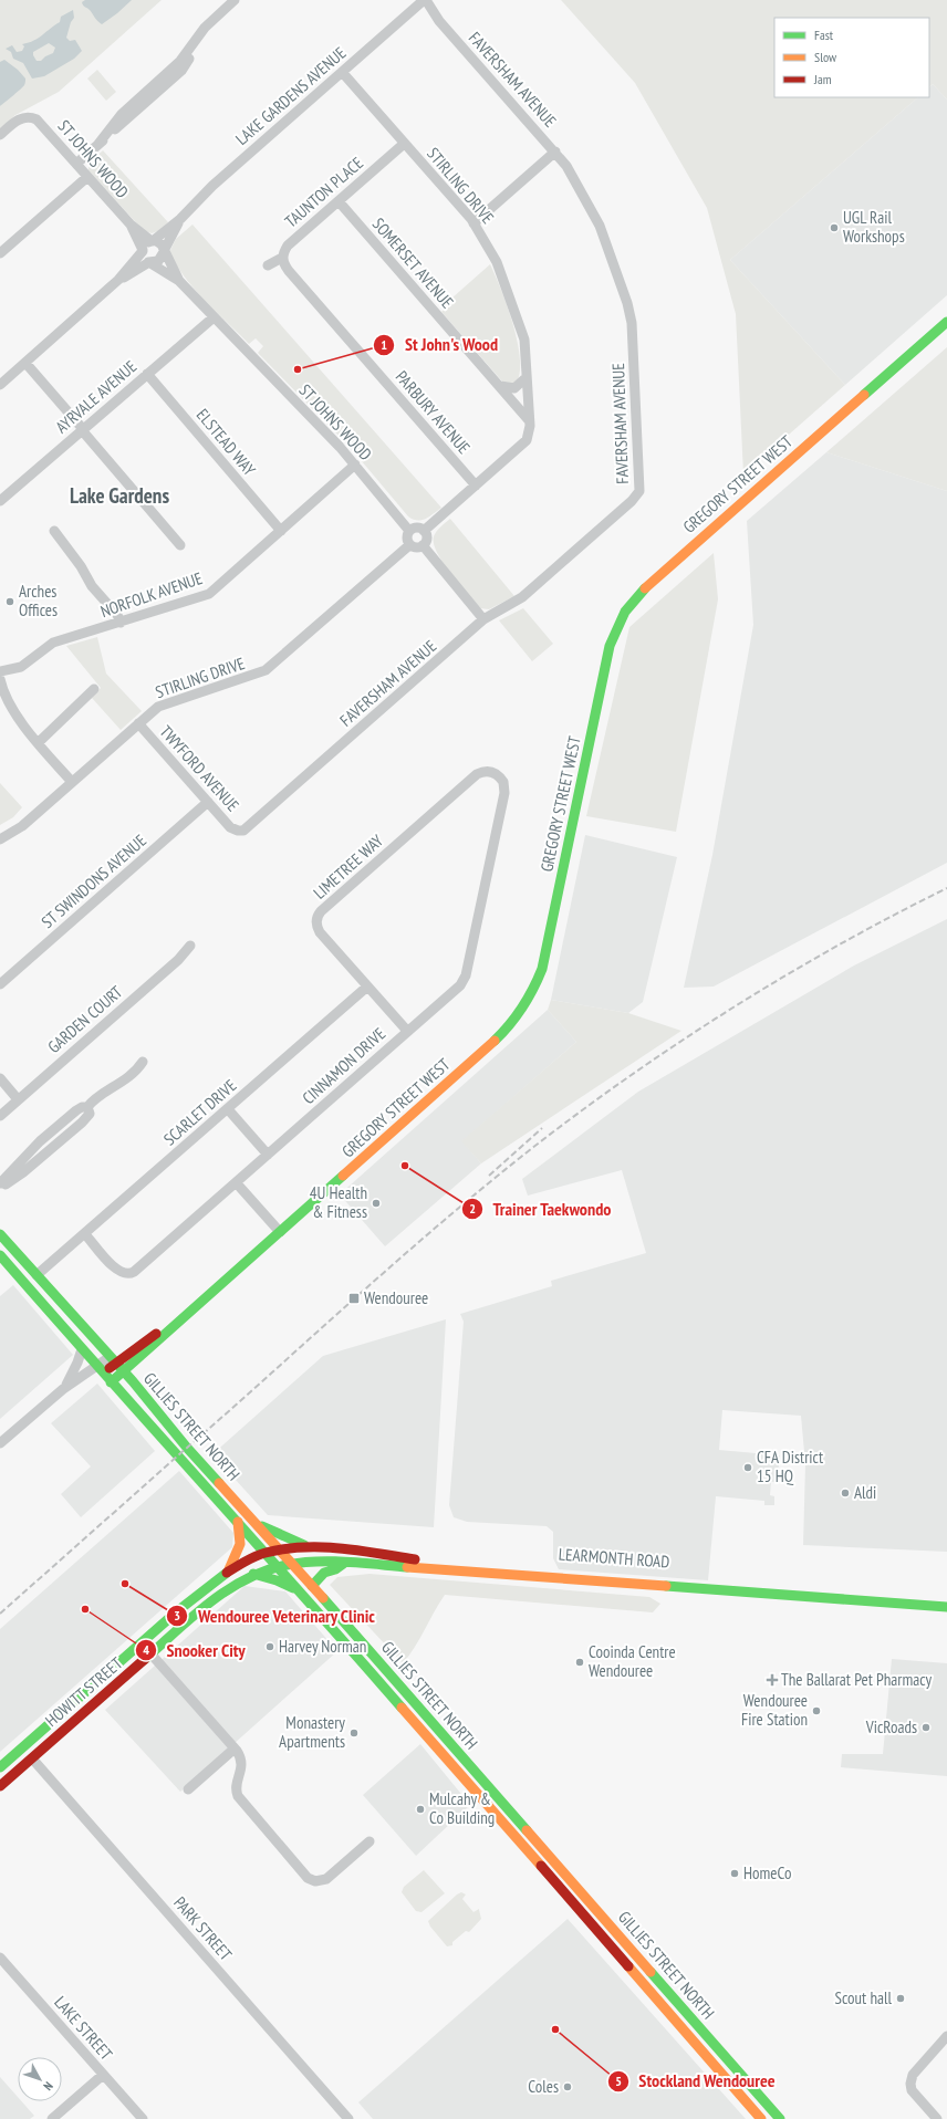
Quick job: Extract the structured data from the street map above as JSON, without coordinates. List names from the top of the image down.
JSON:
{
  "streets": {
    "main road": [
      "GREGORY STREET WEST",
      "GILLIES STREET NORTH",
      "LEARMONTH ROAD",
      "HOWITT STREET"
    ],
    "street": [
      "FAVERSHAM AVENUE",
      "LAKE GARDENS AVENUE",
      "ST JOHNS WOOD",
      "STIRLING DRIVE",
      "TAUNTON PLACE",
      "SOMERSET AVENUE",
      "AYRVALE AVENUE",
      "PARBURY AVENUE",
      "ELSTEAD WAY",
      "NORFOLK AVENUE",
      "TWYFORD AVENUE",
      "LIMETREE WAY",
      "ST SWINDONS AVENUE",
      "GARDEN COURT",
      "CINNAMON DRIVE",
      "SCARLET DRIVE",
      "PARK STREET",
      "LAKE STREET"
    ]
  },
  "crossings": [
    ["FAVERSHAM AVENUE", "LAKE GARDENS AVENUE"],
    ["FAVERSHAM AVENUE", "TWYFORD AVENUE"],
    ["LAKE GARDENS AVENUE", "ST JOHNS WOOD"],
    ["LAKE GARDENS AVENUE", "STIRLING DRIVE"],
    ["ST JOHNS WOOD", "STIRLING DRIVE"],
    ["ST JOHNS WOOD", "AYRVALE AVENUE"],
    ["ST JOHNS WOOD", "NORFOLK AVENUE"],
    ["STIRLING DRIVE", "TAUNTON PLACE"],
    ["STIRLING DRIVE", "SOMERSET AVENUE"],
    ["STIRLING DRIVE", "PARBURY AVENUE"],
    ["STIRLING DRIVE", "TWYFORD AVENUE"],
    ["TAUNTON PLACE", "SOMERSET AVENUE"],
    ["TAUNTON PLACE", "PARBURY AVENUE"],
    ["AYRVALE AVENUE", "ELSTEAD WAY"],
    ["ELSTEAD WAY", "NORFOLK AVENUE"],
    ["GREGORY STREET WEST", "GILLIES STREET NORTH"],
    ["TWYFORD AVENUE", "ST SWINDONS AVENUE"],
    ["LIMETREE WAY", "CINNAMON DRIVE"],
    ["LIMETREE WAY", "SCARLET DRIVE"],
    ["CINNAMON DRIVE", "SCARLET DRIVE"],
    ["SCARLET DRIVE", "GILLIES STREET NORTH"],
    ["GILLIES STREET NORTH", "LEARMONTH ROAD"],
    ["GILLIES STREET NORTH", "HOWITT STREET"],
    ["LEARMONTH ROAD", "HOWITT STREET"],
    ["HOWITT STREET", "PARK STREET"]
  ],
  "districts": ["Lake Gardens"],
  "places": {
    "other": [
      "UGL Rail Workshops",
      "St John's Wood",
      "Arches Offices",
      "Trainer Taekwondo",
      "4U Health & Fitness",
      "CFA District 15 HQ",
      "Aldi",
      "Wendouree Veterinary Clinic",
      "Snooker City",
      "Harvey Norman",
      "Cooinda Centre Wendouree",
      "Wendouree Fire Station",
      "VicRoads",
      "Monastery Apartments",
      "Mulcahy & Co Building",
      "HomeCo",
      "Scout hall",
      "Stockland Wendouree",
      "Coles"
    ],
    "transit": ["Wendouree"],
    "health": ["The Ballarat Pet Pharmacy"]
  },
  "legend": ["Fast", "Slow", "Jam"],
  "north": "bottom right"
}
